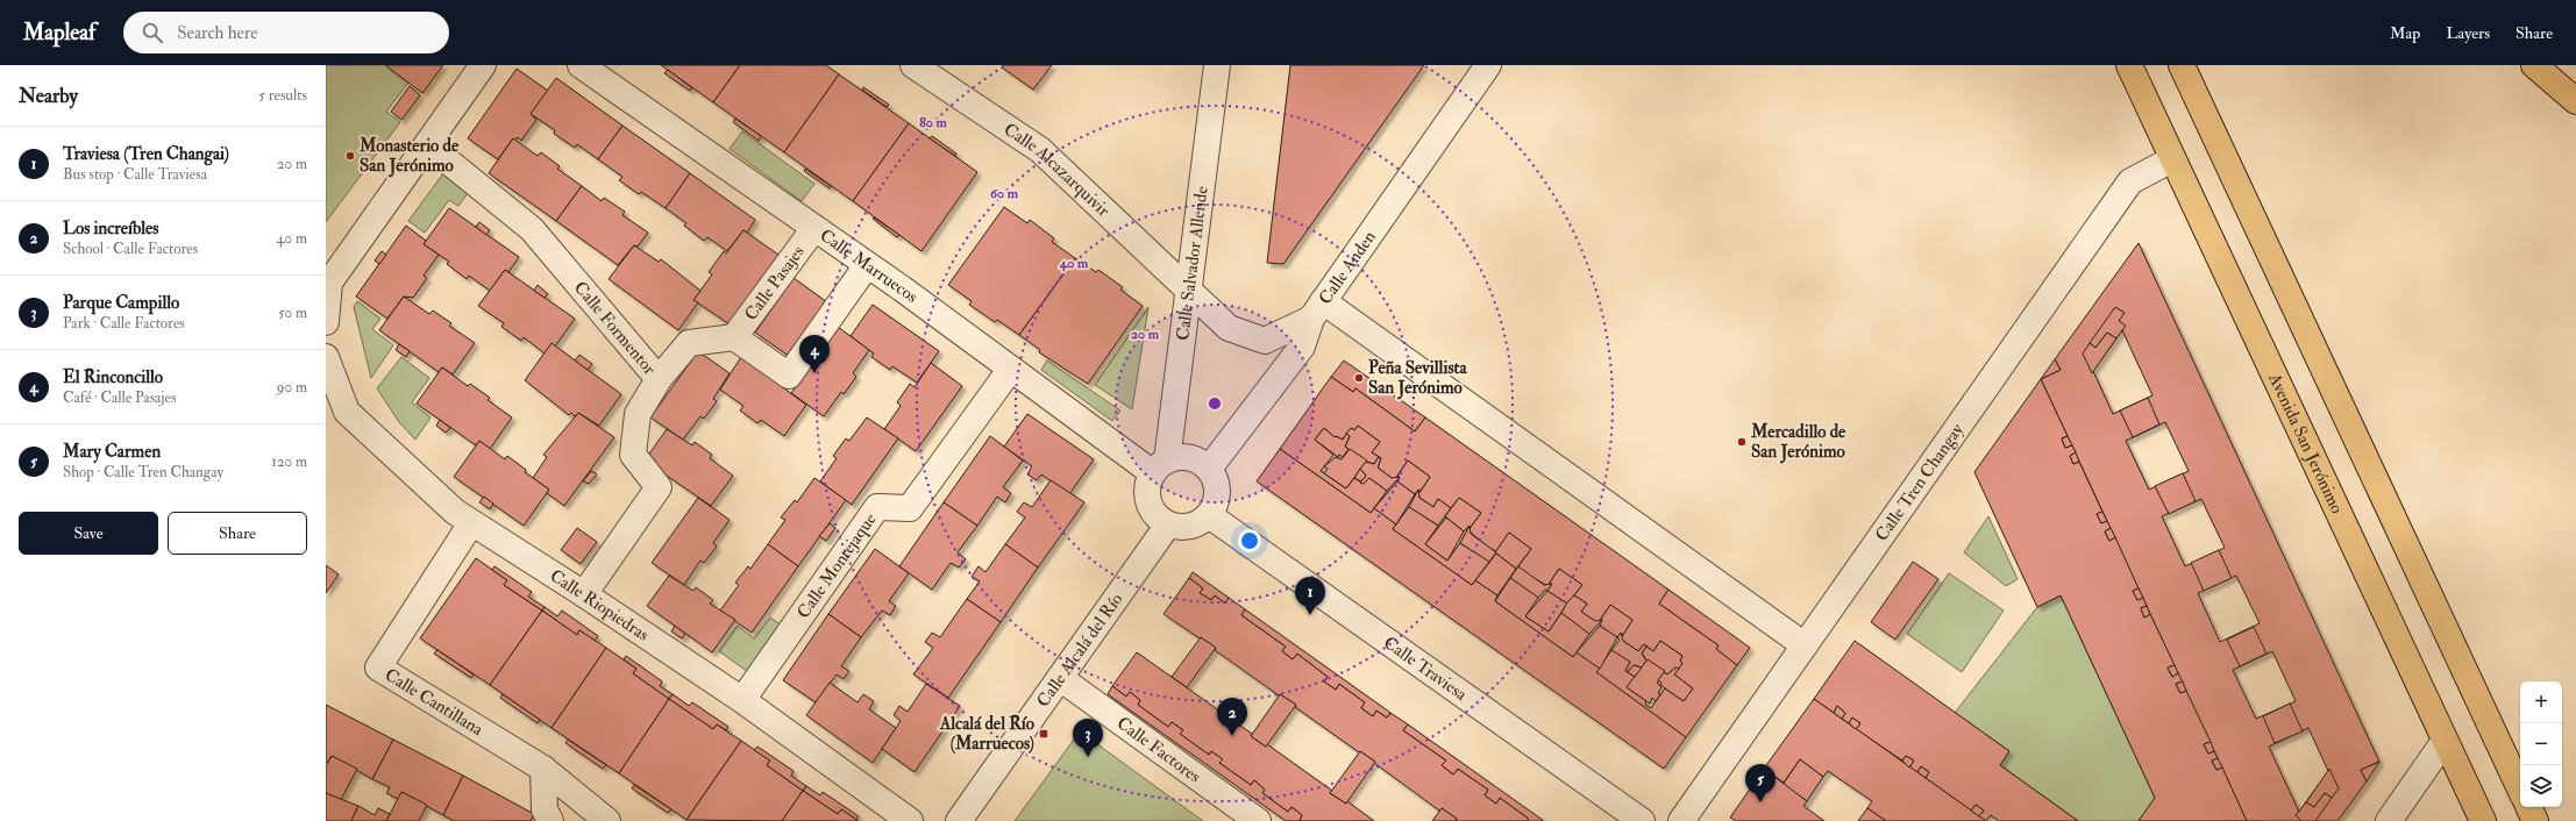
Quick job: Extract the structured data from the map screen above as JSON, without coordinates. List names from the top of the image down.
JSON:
{
  "streets": {
    "main road": ["Avenida San Jerónimo"],
    "street": [
      "Calle Alcazarquivir",
      "Calle Salvador Allende",
      "Calle Marruecos",
      "Calle Anden",
      "Calle Pasajes",
      "Calle Formentor",
      "Calle Tren Changay",
      "Calle Montejaque",
      "Calle Riopiedras",
      "Calle Alcalá del Río",
      "Calle Traviesa",
      "Calle Cantillana",
      "Calle Factores"
    ]
  },
  "crossings": [
    ["Calle Alcazarquivir", "Calle Salvador Allende"],
    ["Calle Salvador Allende", "Calle Marruecos"],
    ["Calle Salvador Allende", "Calle Anden"],
    ["Calle Salvador Allende", "Calle Alcalá del Río"],
    ["Calle Salvador Allende", "Calle Traviesa"],
    ["Calle Marruecos", "Calle Anden"],
    ["Calle Marruecos", "Calle Pasajes"],
    ["Calle Marruecos", "Calle Montejaque"],
    ["Calle Marruecos", "Calle Alcalá del Río"],
    ["Calle Marruecos", "Calle Traviesa"],
    ["Calle Anden", "Calle Alcalá del Río"],
    ["Calle Anden", "Calle Traviesa"],
    ["Calle Pasajes", "Calle Formentor"],
    ["Calle Formentor", "Calle Riopiedras"],
    ["Avenida San Jerónimo", "Calle Tren Changay"],
    ["Calle Montejaque", "Calle Riopiedras"],
    ["Calle Riopiedras", "Calle Cantillana"],
    ["Calle Alcalá del Río", "Calle Traviesa"],
    ["Calle Alcalá del Río", "Calle Factores"]
  ],
  "places": {
    "other": ["Monasterio de San Jerónimo", "Peña Sevillista San Jerónimo", "Mercadillo de San Jerónimo"],
    "transit": ["Alcalá del Río (Marruecos)"]
  },
  "page": {
    "header": "Mapleaf",
    "search": "Search here",
    "nav": ["Map", "Layers", "Share"],
    "heading": ["Nearby", "5 results"],
    "list": [
      {
        "mark": "1",
        "name": "Traviesa (Tren Changai)",
        "note": "Bus stop · Calle Traviesa",
        "value": "20 m"
      },
      {
        "mark": "2",
        "name": "Los increíbles",
        "note": "School · Calle Factores",
        "value": "40 m"
      },
      {
        "mark": "3",
        "name": "Parque Campillo",
        "note": "Park · Calle Factores",
        "value": "50 m"
      },
      {
        "mark": "4",
        "name": "El Rinconcillo",
        "note": "Café · Calle Pasajes",
        "value": "90 m"
      },
      {
        "mark": "5",
        "name": "Mary Carmen",
        "note": "Shop · Calle Tren Changay",
        "value": "120 m"
      }
    ],
    "pins": [
      "4",
      "1",
      "2",
      "3",
      "5"
    ],
    "buttons": ["Save", "Share"],
    "map_buttons": ["+", "−"]
  },
  "rings": [
    "80 m",
    "60 m",
    "40 m",
    "20 m"
  ]
}
